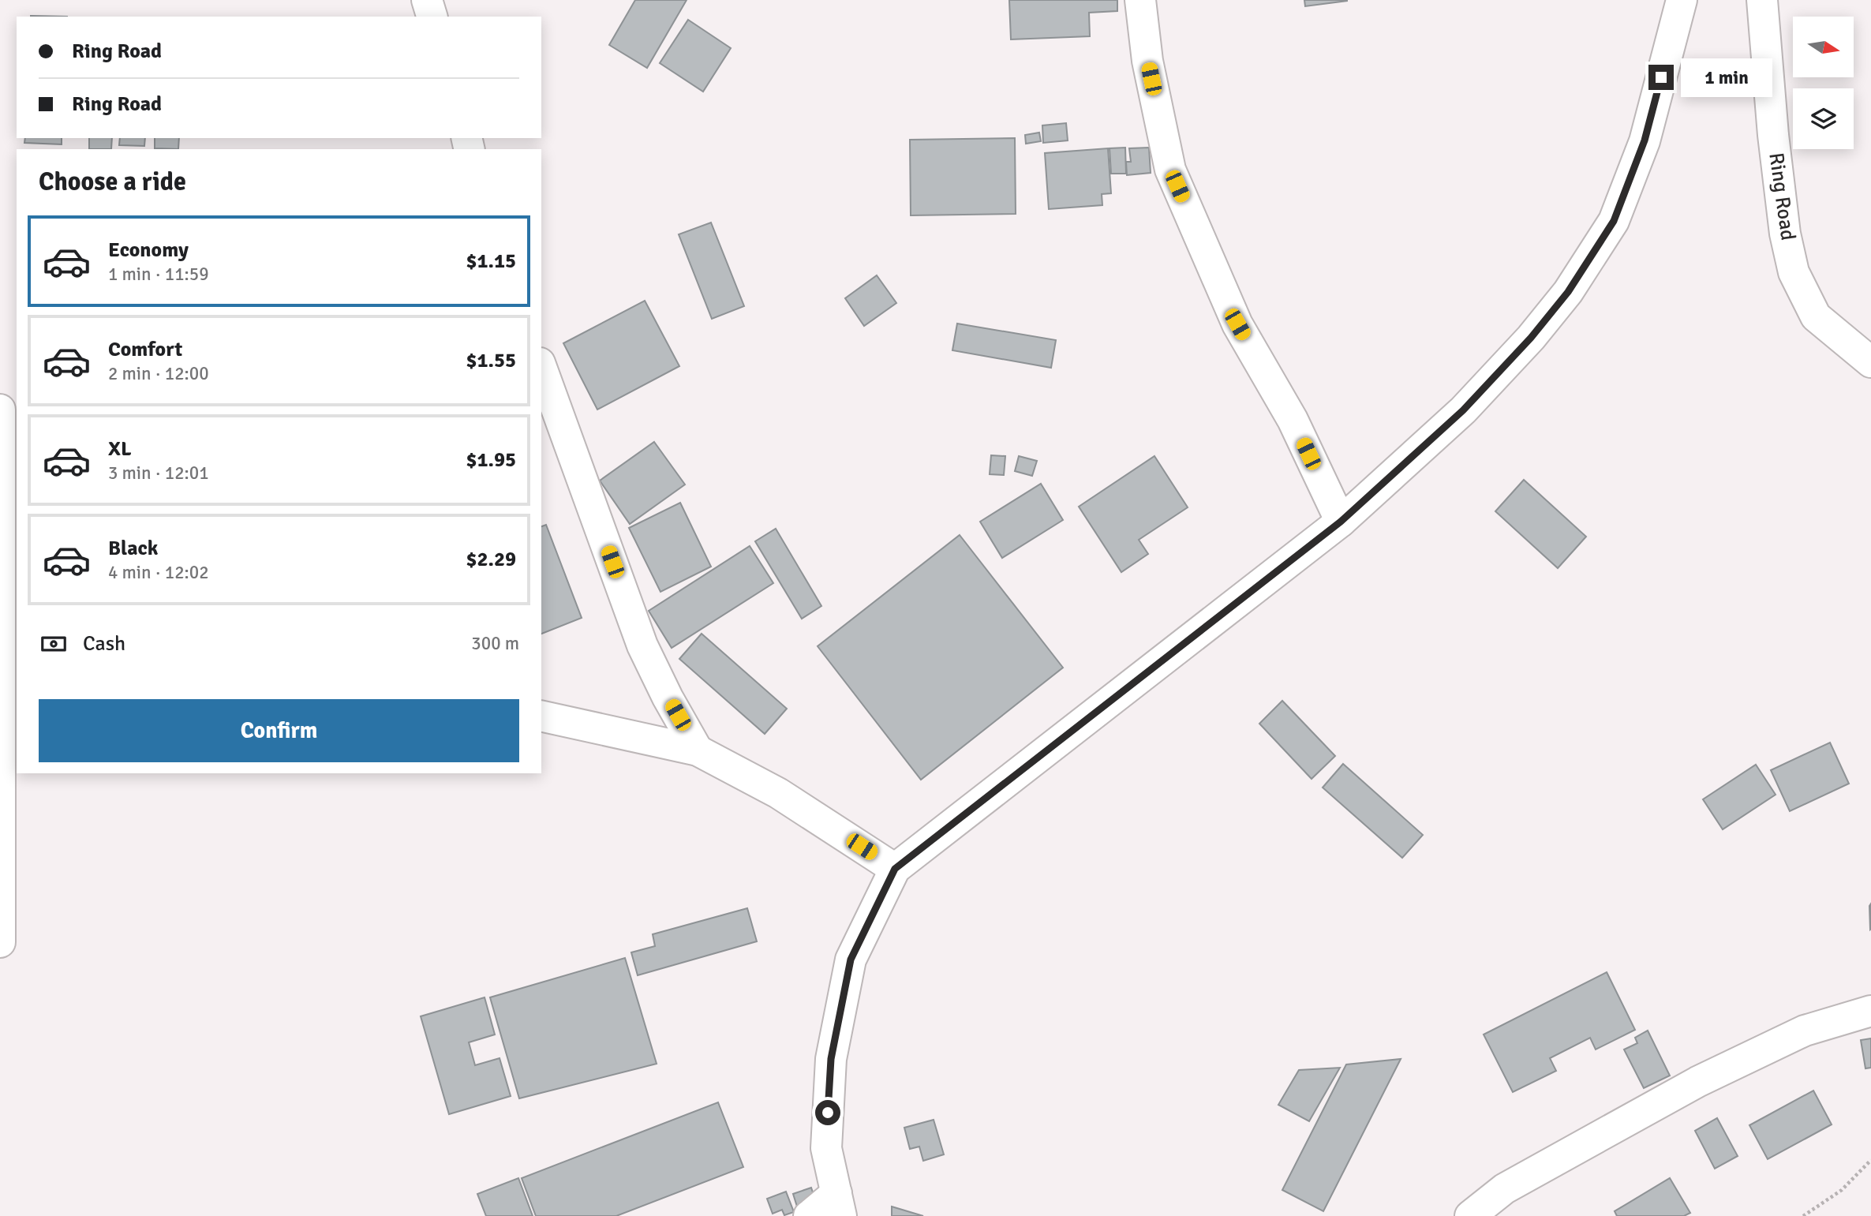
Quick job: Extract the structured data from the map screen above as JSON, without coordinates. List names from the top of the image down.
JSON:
{
  "streets": {
    "street": ["Ring Road"]
  },
  "north": "right",
  "page": {
    "banner": ["Ring Road", "Ring Road"],
    "bubble": "1 min",
    "heading": "Choose a ride",
    "list": [
      {
        "name": "Economy",
        "note": "1 min · 11:59",
        "value": "$1.15"
      },
      {
        "name": "Comfort",
        "note": "2 min · 12:00",
        "value": "$1.55"
      },
      {
        "name": "XL",
        "note": "3 min · 12:01",
        "value": "$1.95"
      },
      {
        "name": "Black",
        "note": "4 min · 12:02",
        "value": "$2.29"
      }
    ],
    "pay": ["Cash", "300 m"],
    "buttons": "Confirm"
  }
}
